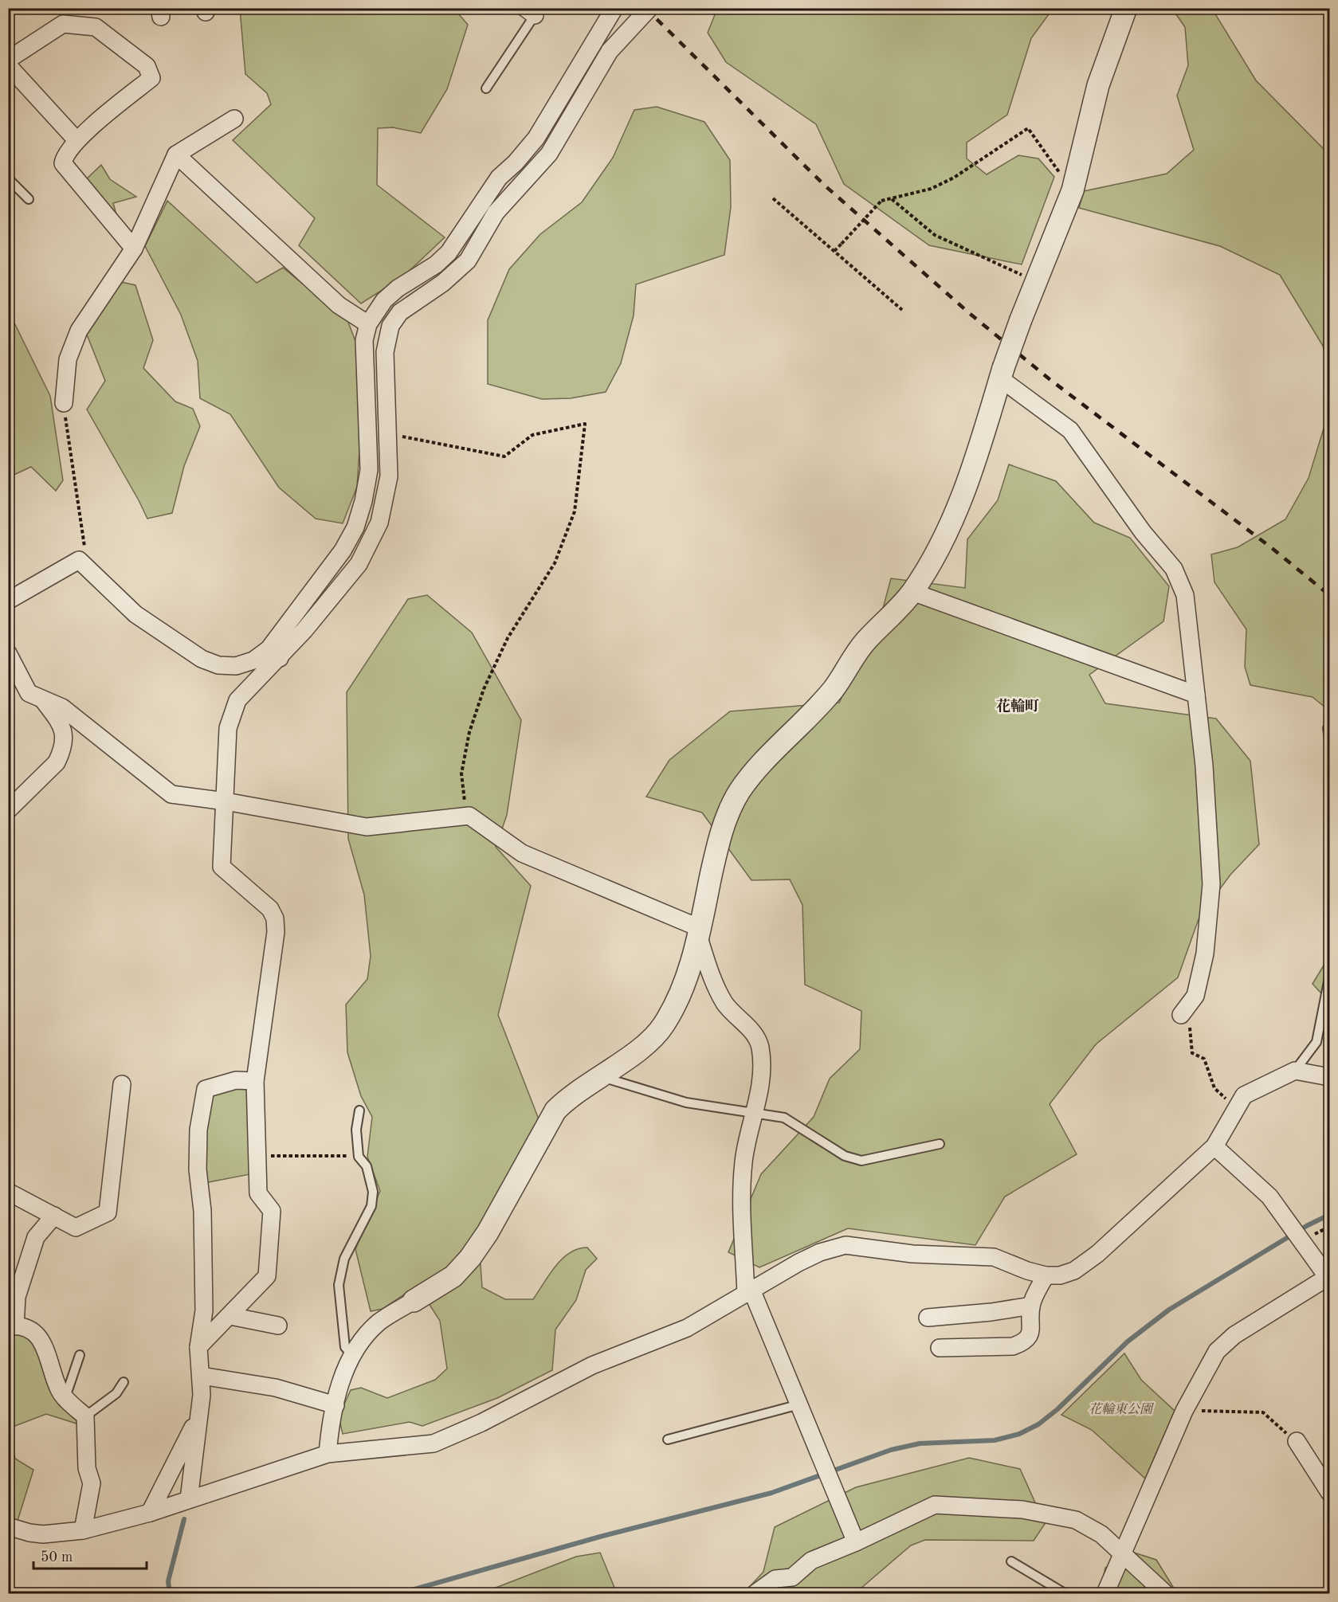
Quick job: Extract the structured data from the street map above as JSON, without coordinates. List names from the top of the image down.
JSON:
{
  "districts": ["花輪町"],
  "parks": ["花輪東公園"],
  "scale_bar": "50 m"
}
